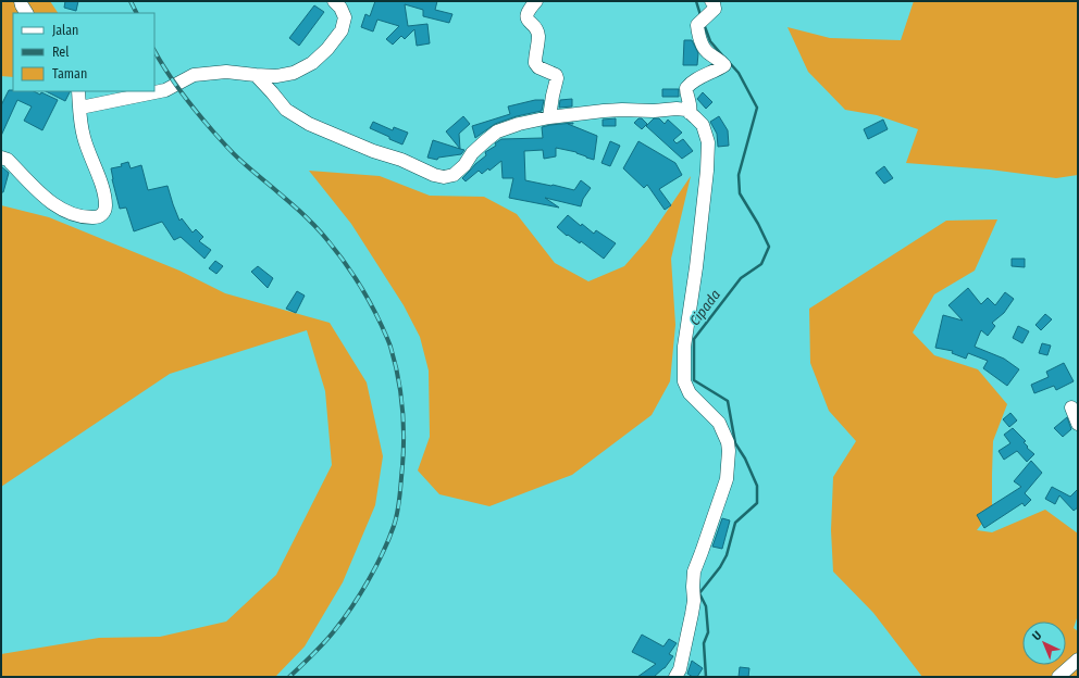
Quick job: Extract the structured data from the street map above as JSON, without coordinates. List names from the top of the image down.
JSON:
{
  "water": ["Cipada"],
  "legend": ["Jalan", "Rel", "Taman"],
  "north": "top left"
}
